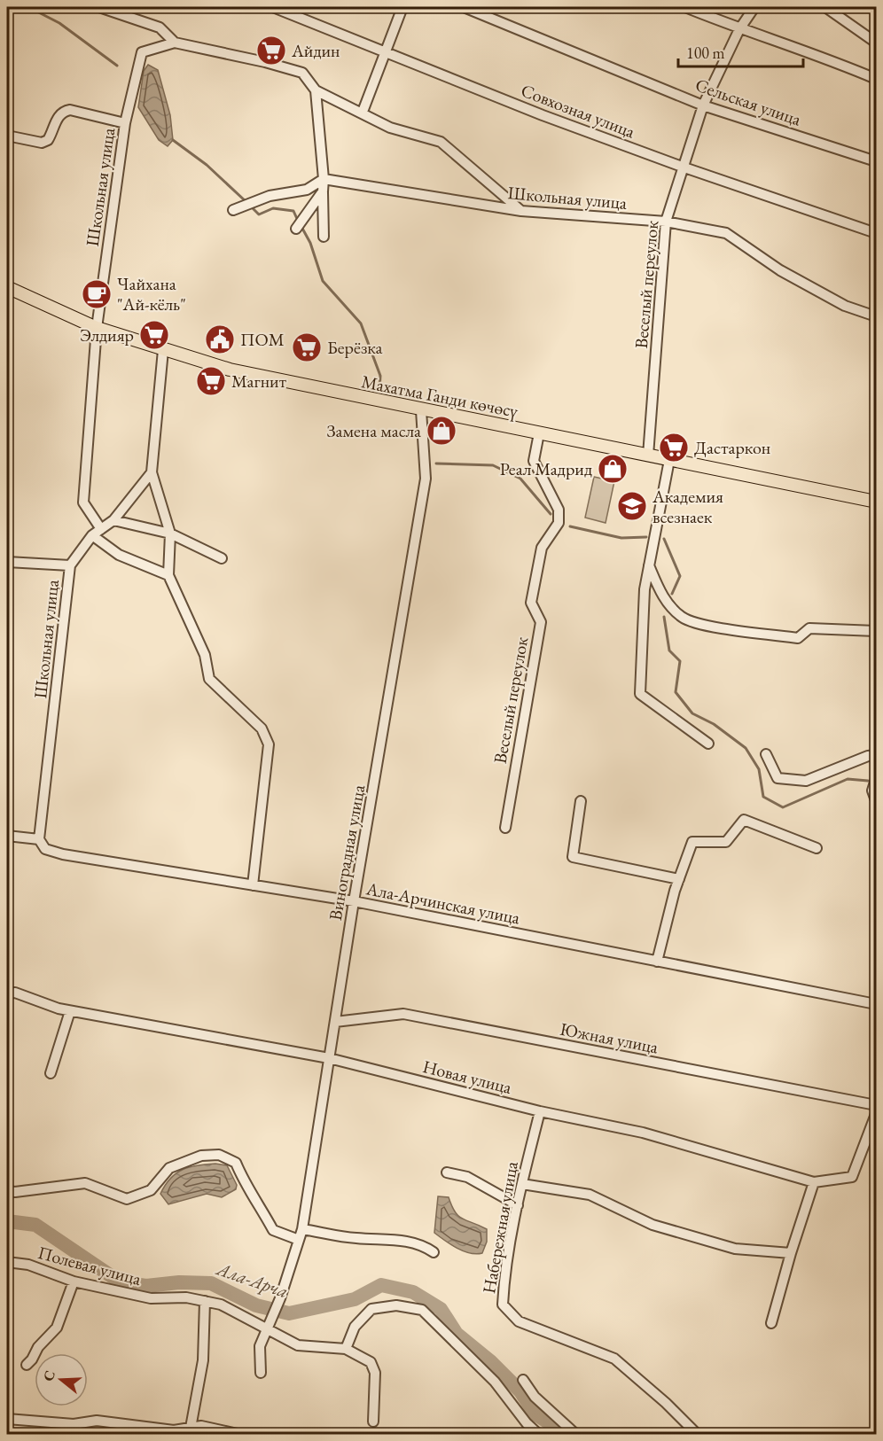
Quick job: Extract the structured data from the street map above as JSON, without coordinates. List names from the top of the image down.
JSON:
{
  "streets": {
    "main road": ["Махатма Ганди көчөсү"],
    "street": [
      "Сельская улица",
      "Совхозная улица",
      "Школьная улица",
      "Веселый переулок",
      "Виноградная улица",
      "Ала-Арчинская улица",
      "Южная улица",
      "Новая улица",
      "Набережная улица",
      "Полевая улица"
    ]
  },
  "crossings": [
    ["Сельская улица", "Веселый переулок"],
    ["Совхозная улица", "Веселый переулок"],
    ["Школьная улица", "Веселый переулок"],
    ["Школьная улица", "Махатма Ганди көчөсү"],
    ["Школьная улица", "Ала-Арчинская улица"],
    ["Веселый переулок", "Махатма Ганди көчөсү"],
    ["Махатма Ганди көчөсү", "Виноградная улица"],
    ["Виноградная улица", "Ала-Арчинская улица"],
    ["Виноградная улица", "Южная улица"],
    ["Виноградная улица", "Новая улица"],
    ["Виноградная улица", "Полевая улица"],
    ["Новая улица", "Набережная улица"]
  ],
  "water": ["Ала-Арча"],
  "places": {
    "supermarket": [
      "Айдин",
      "Элдияр",
      "Берёзка",
      "Магнит",
      "Дастаркон"
    ],
    "cafe": ["Чайхана \"Ай-кёль\""],
    "public building": ["ПОМ"],
    "shop": ["Замена масла", "Реал Мадрид"],
    "school or university": ["Академия всезнаек"]
  },
  "scale_bar": "100 m",
  "north": "left"
}
